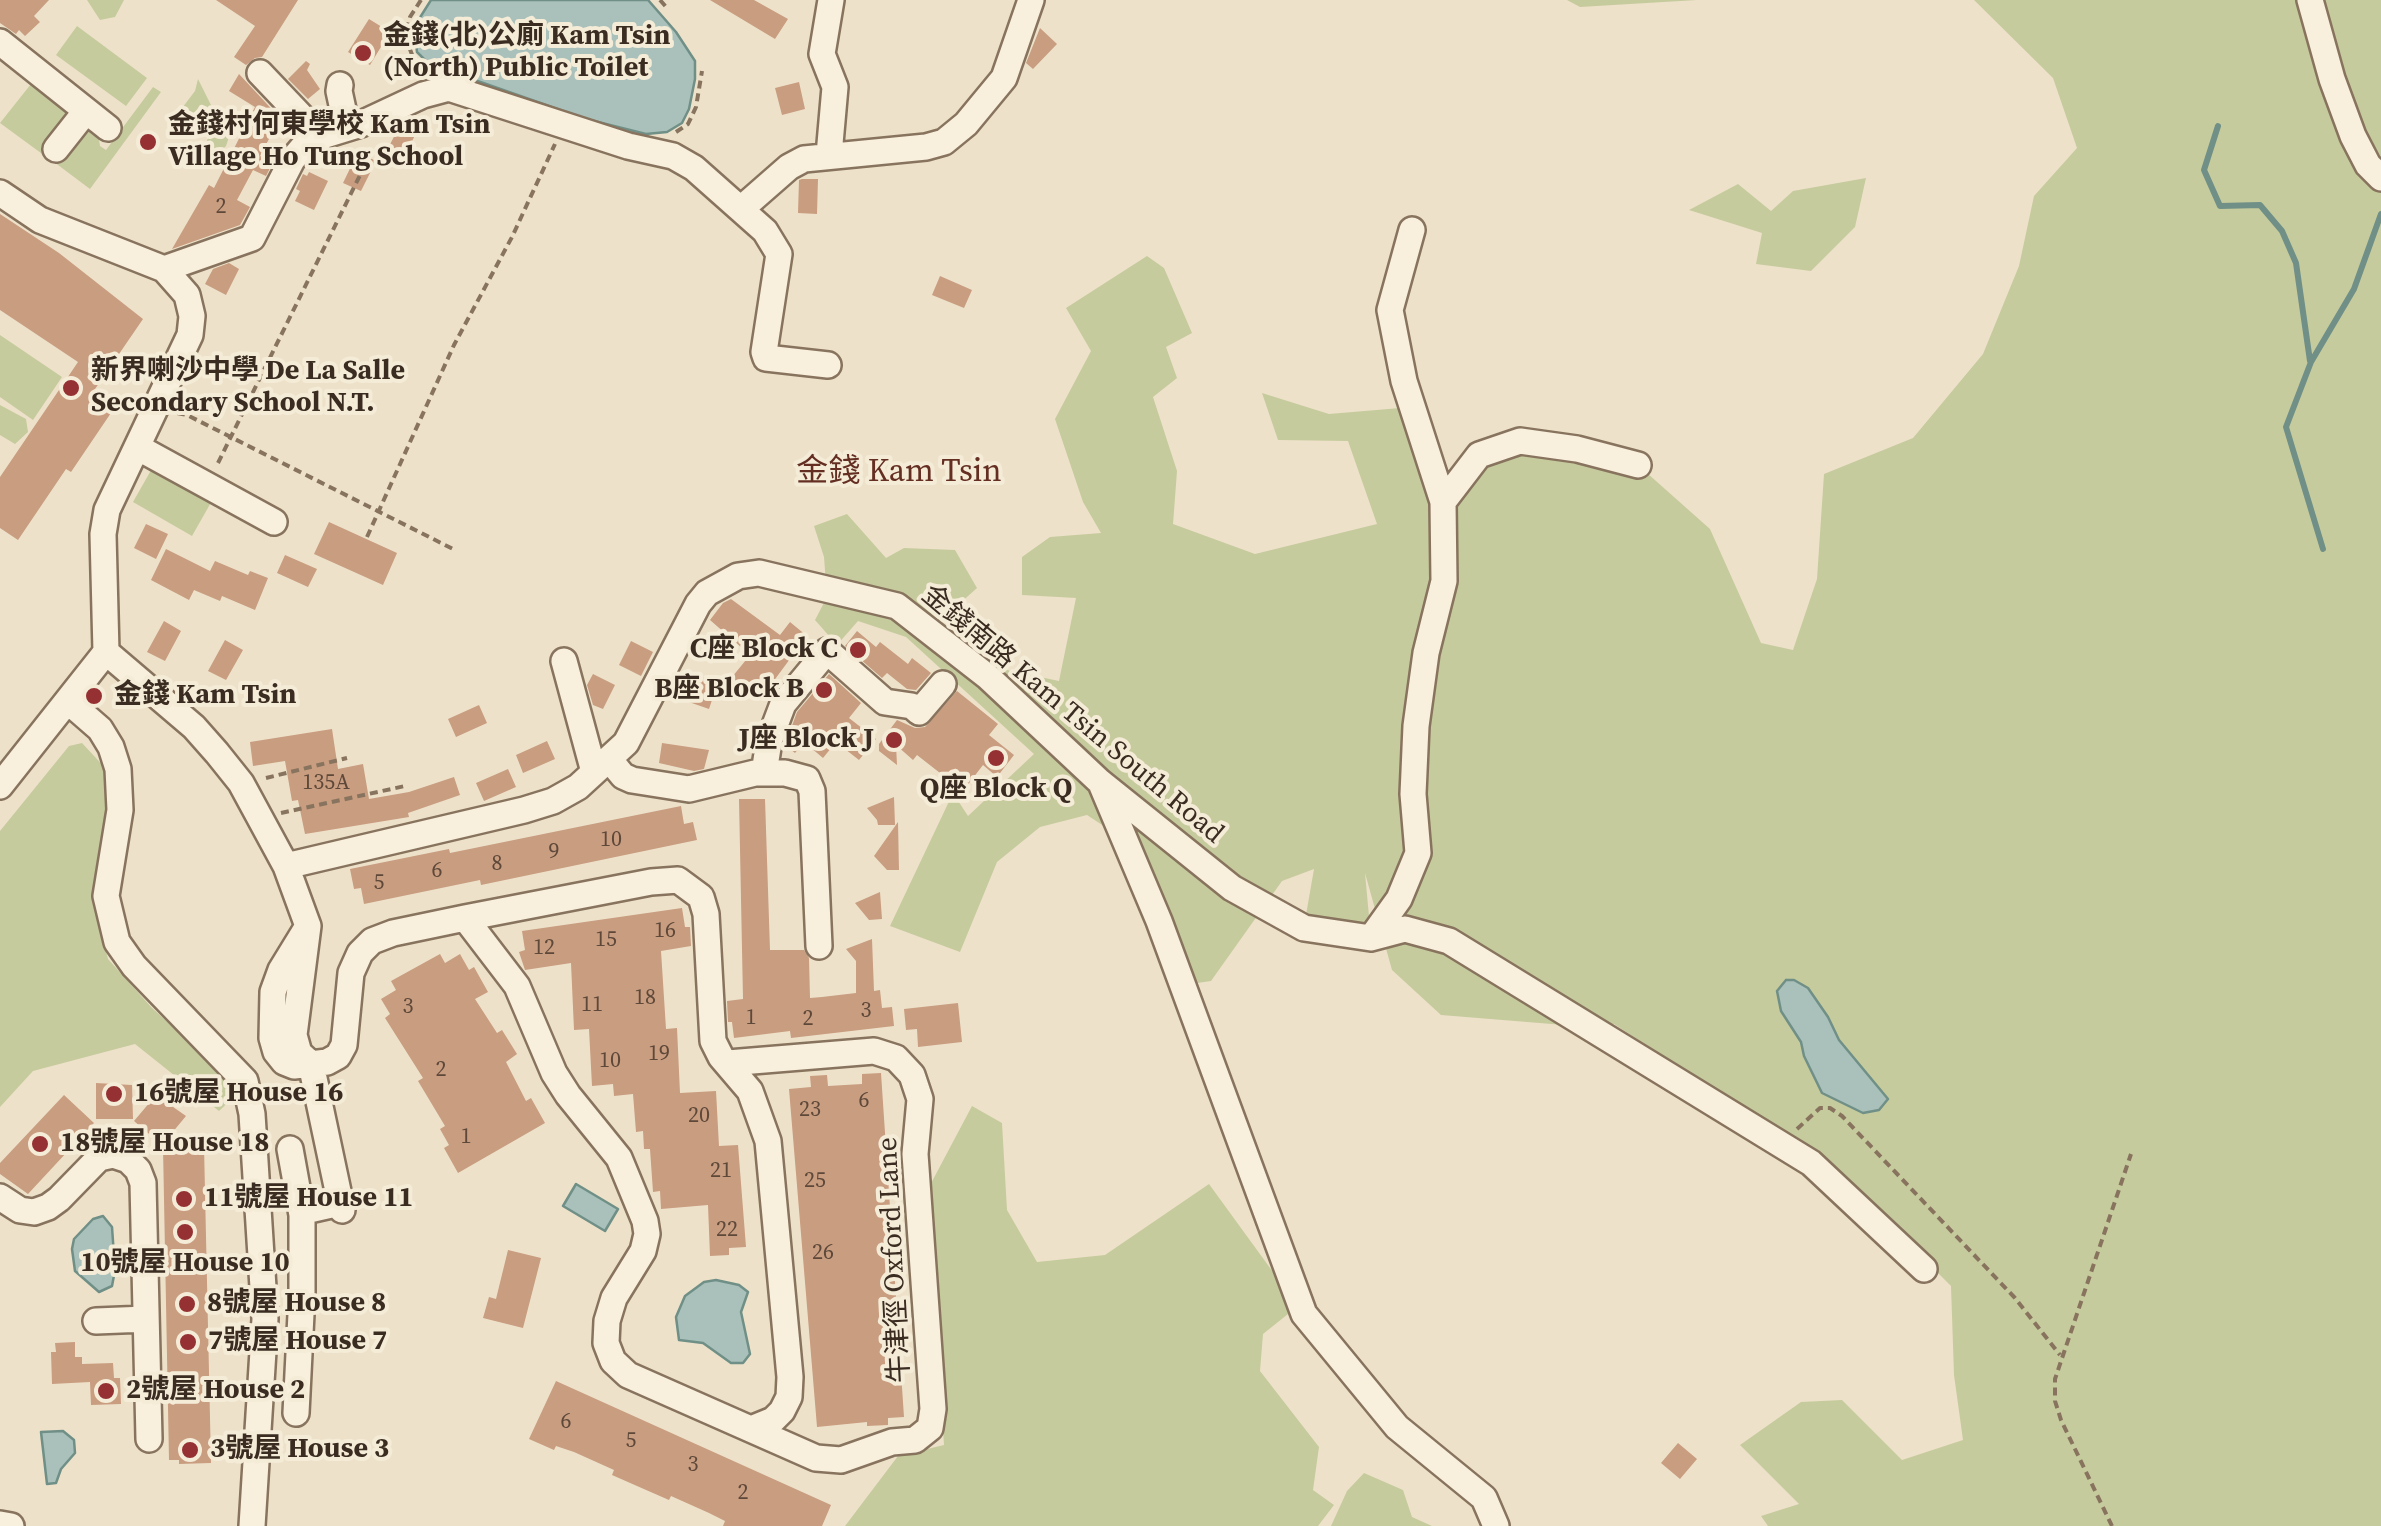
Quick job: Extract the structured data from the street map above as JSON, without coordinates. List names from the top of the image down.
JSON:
{
  "streets": {
    "street": ["金錢南路 Kam Tsin South Road", "牛津徑 Oxford Lane"]
  },
  "districts": ["金錢 Kam Tsin"],
  "places": [
    "金錢(北)公廁 Kam Tsin (North) Public Toilet",
    "金錢村何東學校 Kam Tsin Village Ho Tung School",
    "新界喇沙中學 De La Salle Secondary School N.T.",
    "C座 Block C",
    "B座 Block B",
    "金錢 Kam Tsin",
    "J座 Block J",
    "Q座 Block Q",
    "16號屋 House 16",
    "18號屋 House 18",
    "11號屋 House 11",
    "10號屋 House 10",
    "8號屋 House 8",
    "7號屋 House 7",
    "2號屋 House 2",
    "3號屋 House 3"
  ],
  "house_numbers": [
    "2",
    "135A",
    "10",
    "9",
    "8",
    "6",
    "5",
    "16",
    "15",
    "12",
    "18",
    "11",
    "3",
    "3",
    "1",
    "2",
    "19",
    "10",
    "2",
    "6",
    "23",
    "20",
    "1",
    "21",
    "25",
    "22",
    "26",
    "6",
    "5",
    "3",
    "2"
  ]
}
